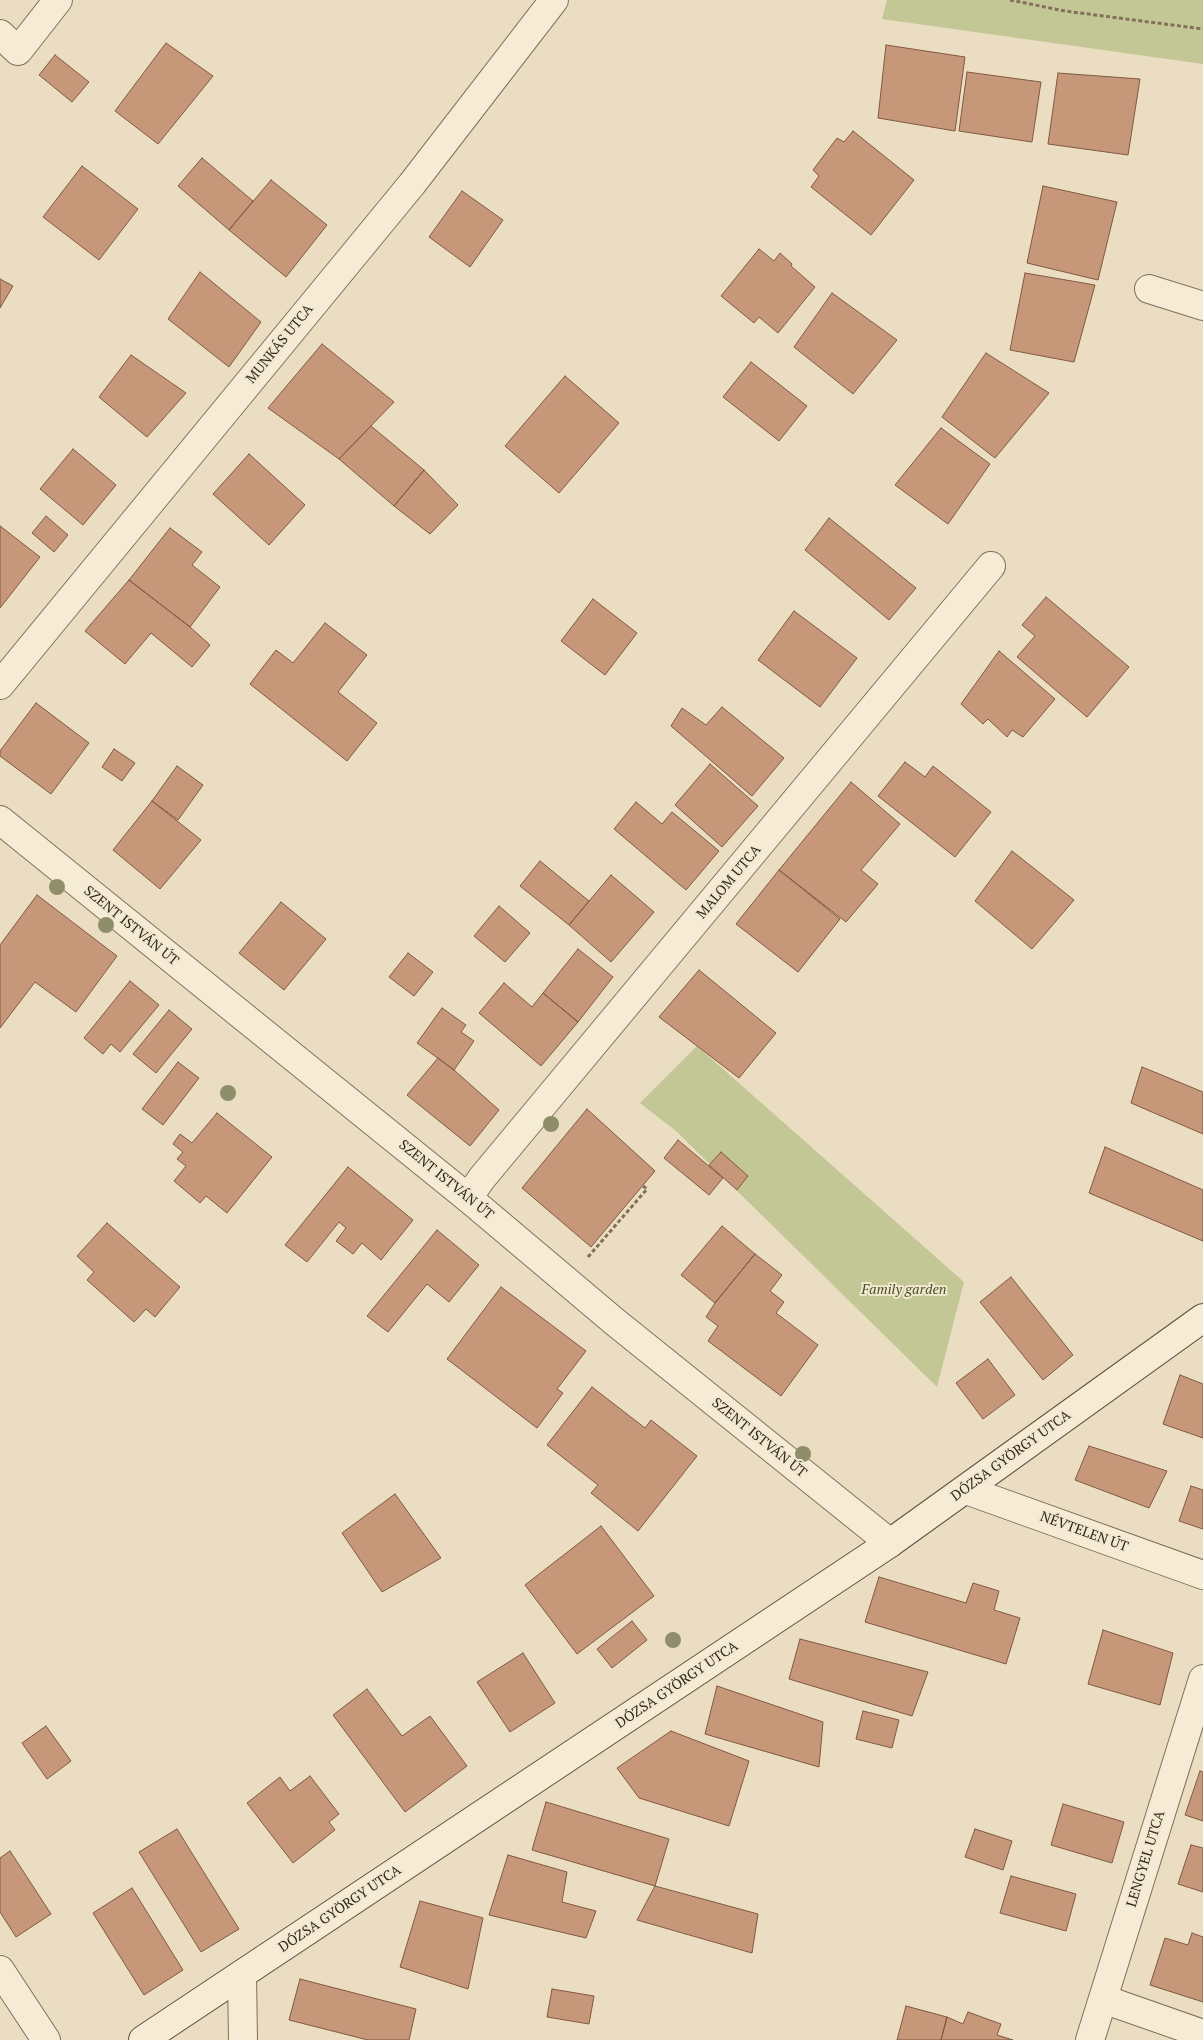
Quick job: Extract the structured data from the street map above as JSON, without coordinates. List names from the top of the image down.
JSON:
{
  "streets": {
    "street": [
      "MUNKÁS UTCA",
      "MALOM UTCA",
      "SZENT ISTVÁN ÚT",
      "DÓZSA GYÖRGY UTCA",
      "NÉVTELEN ÚT",
      "LENGYEL UTCA"
    ]
  },
  "crossings": [
    ["MALOM UTCA", "SZENT ISTVÁN ÚT"],
    ["SZENT ISTVÁN ÚT", "DÓZSA GYÖRGY UTCA"],
    ["DÓZSA GYÖRGY UTCA", "NÉVTELEN ÚT"]
  ],
  "parks": ["Family garden"]
}
